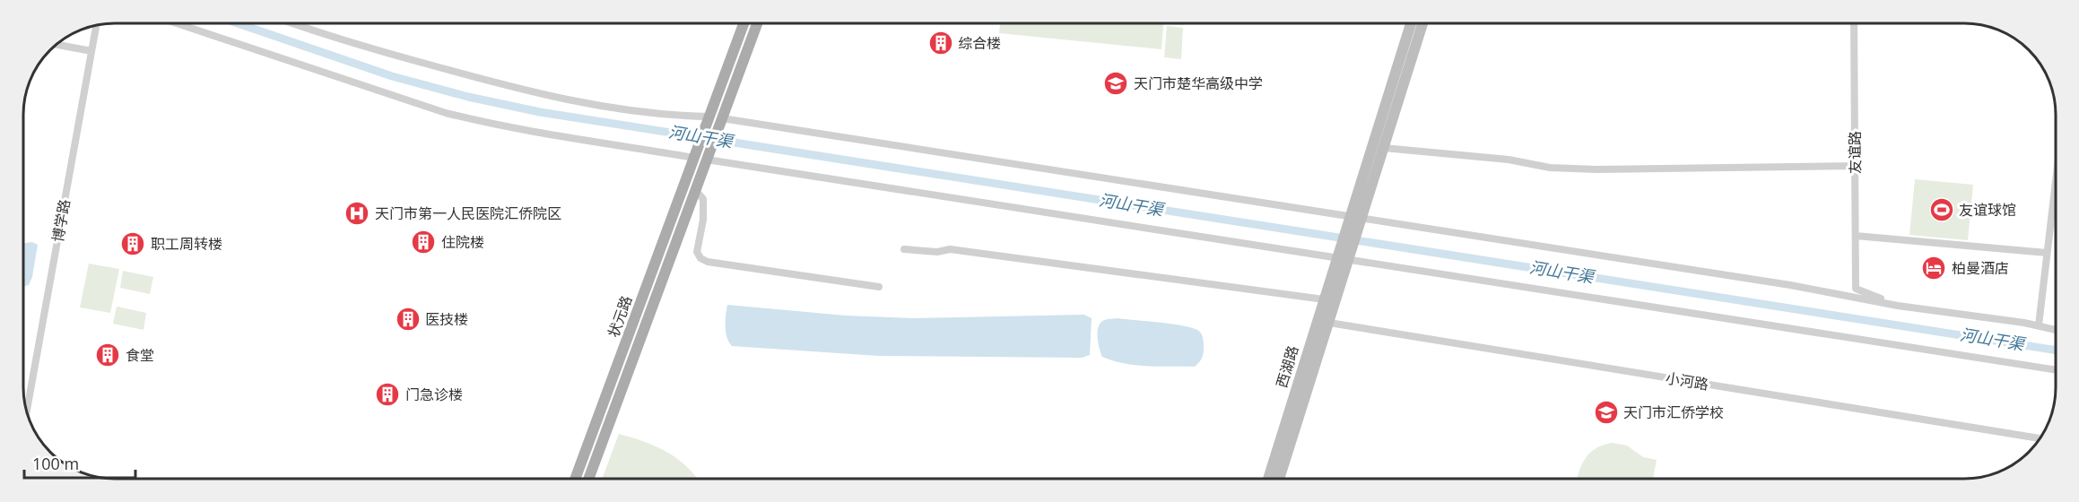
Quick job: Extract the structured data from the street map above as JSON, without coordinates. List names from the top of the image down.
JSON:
{
  "streets": {
    "main road": ["状元路", "西湖路"],
    "street": ["友谊路", "博学路", "小河路"]
  },
  "crossings": [
    ["西湖路", "小河路"]
  ],
  "water": ["河山干渠"],
  "places": {
    "building": [
      "综合楼",
      "住院楼",
      "职工周转楼",
      "医技楼",
      "食堂",
      "门急诊楼"
    ],
    "school or university": ["天门市楚华高级中学", "天门市汇侨学校"],
    "sports": ["友谊球馆"],
    "hospital": ["天门市第一人民医院汇侨院区"],
    "hotel": ["柏曼酒店"]
  },
  "scale_bar": "100 m"
}
